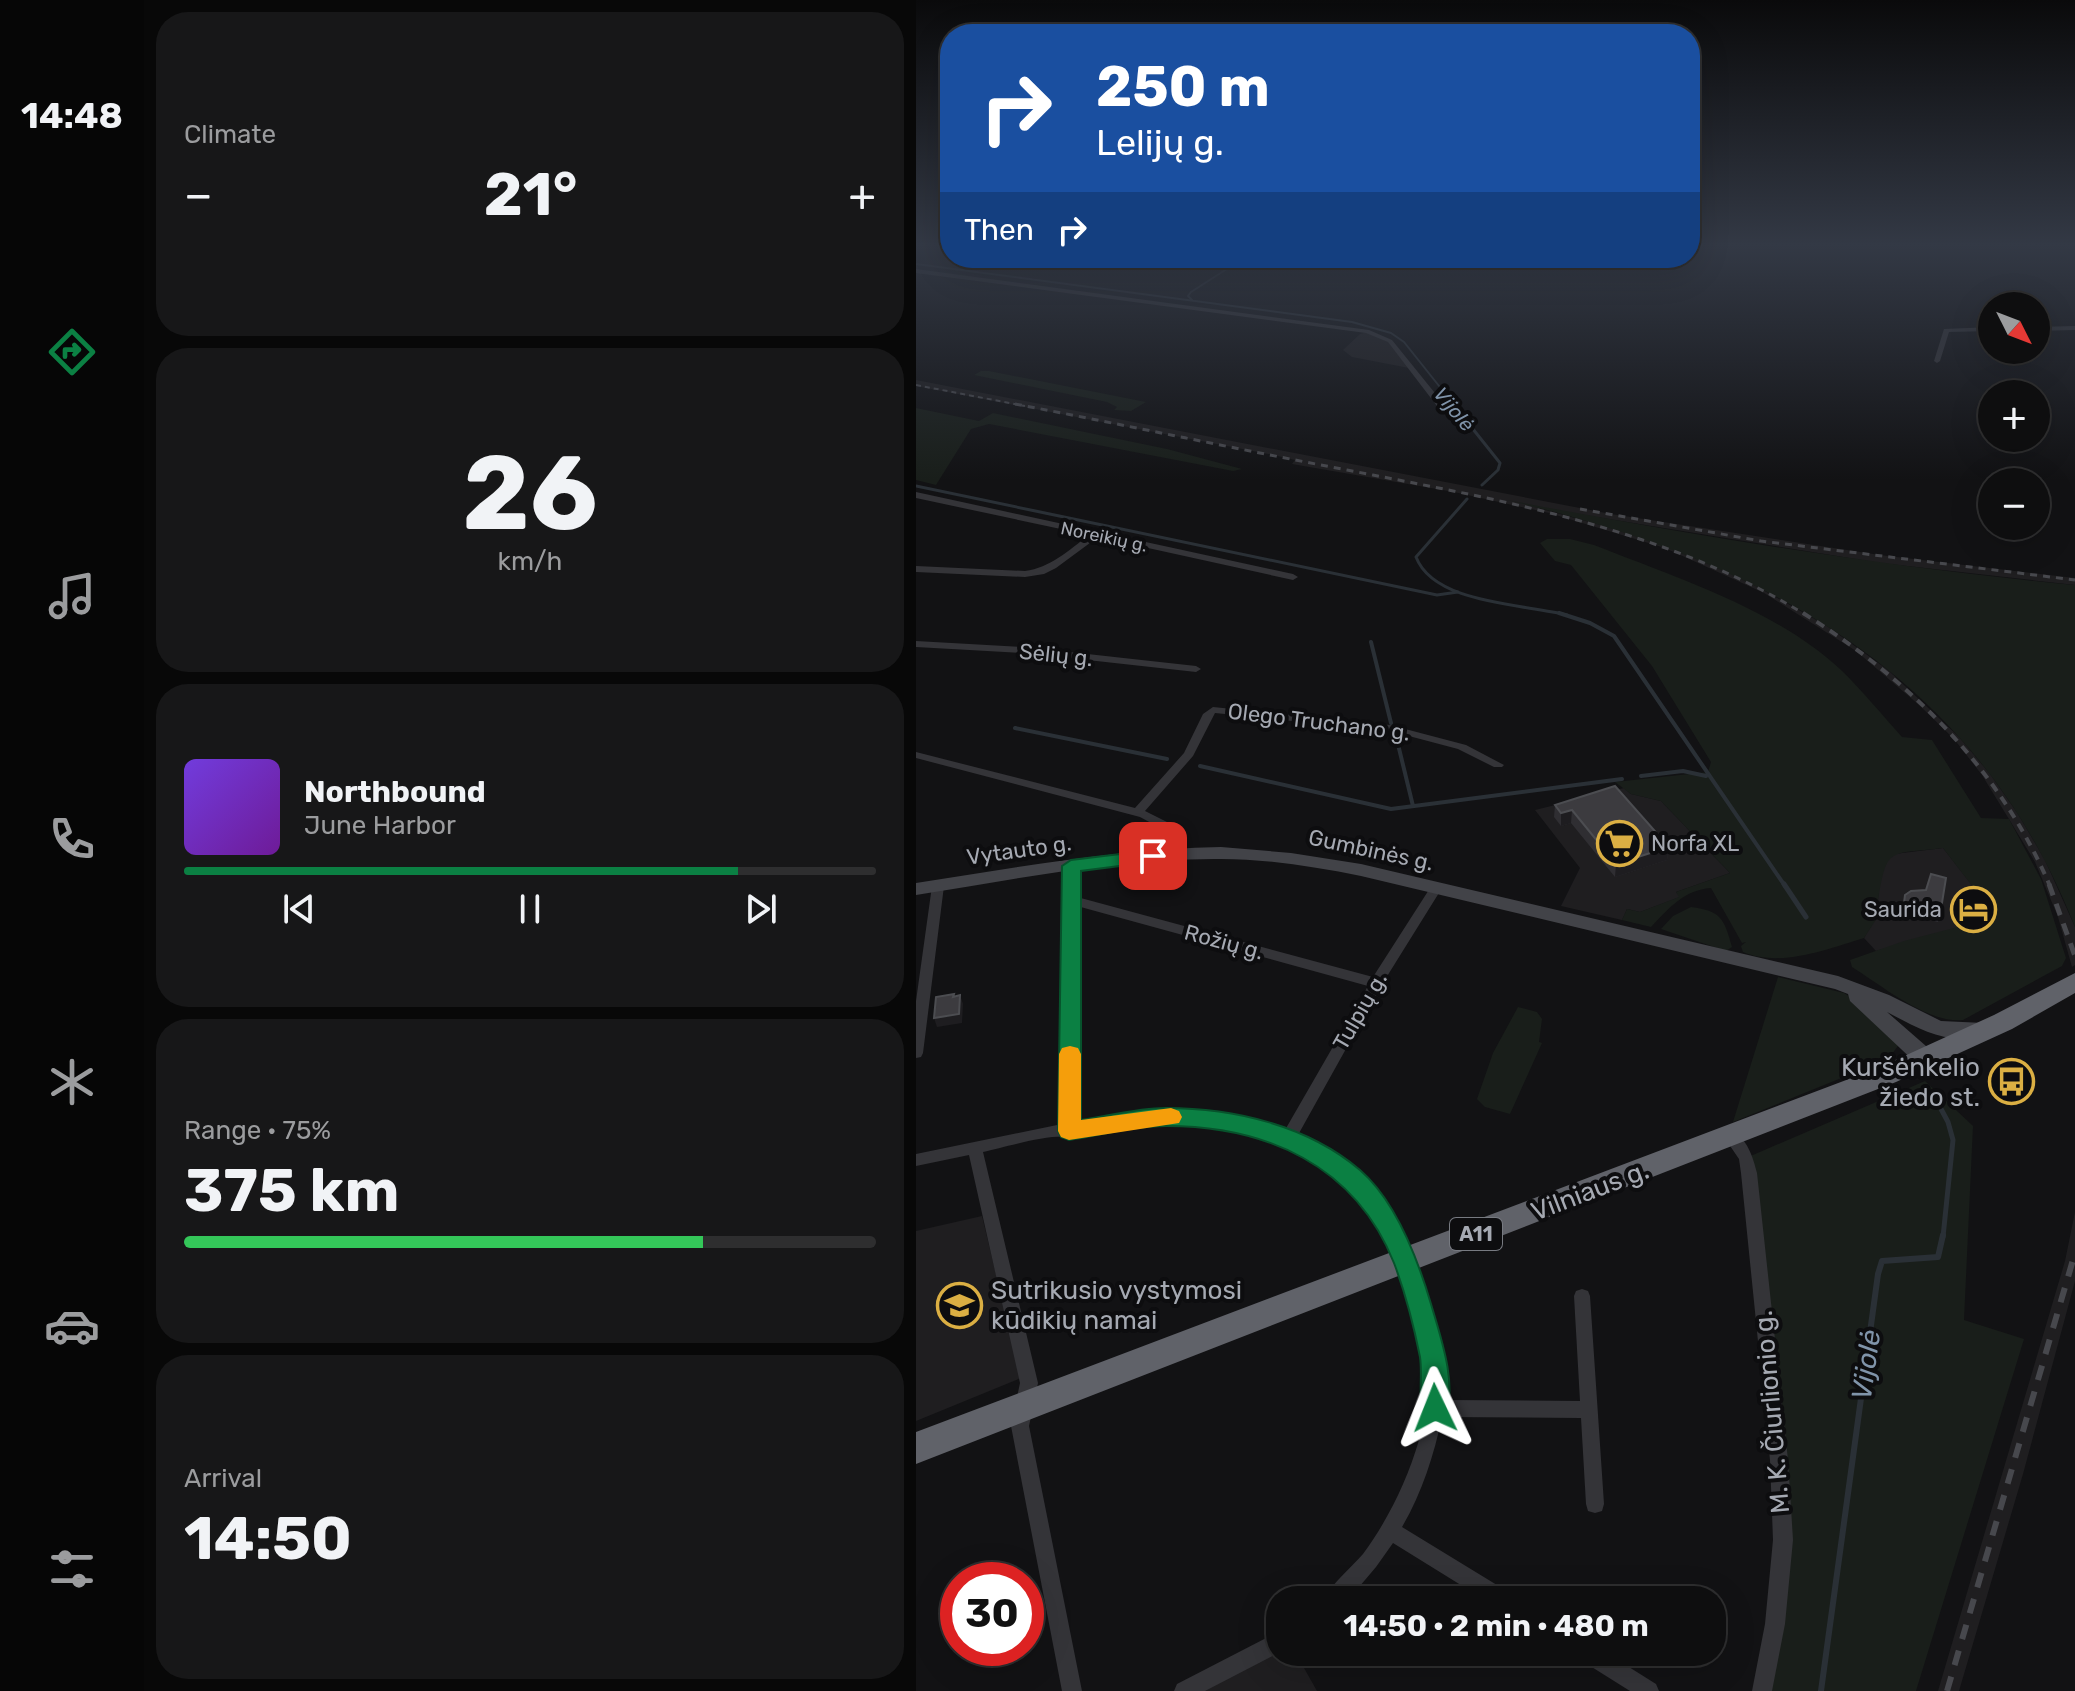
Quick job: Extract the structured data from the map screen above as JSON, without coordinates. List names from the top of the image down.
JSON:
{
  "streets": {
    "highway": ["Vilniaus g.", "A11"],
    "main road": ["Vytauto g.", "Gumbinės g."],
    "street": [
      "Noreikių g.",
      "Sėlių g.",
      "Olego Truchano g.",
      "Rožių g.",
      "Tulpių g.",
      "M. K. Čiurlionio g."
    ]
  },
  "crossings": [
    ["Vytauto g.", "Gumbinės g."],
    ["Gumbinės g.", "Tulpių g."],
    ["Gumbinės g.", "Vilniaus g."],
    ["Rožių g.", "Tulpių g."],
    ["Vilniaus g.", "M. K. Čiurlionio g."]
  ],
  "water": ["Vijolė"],
  "places": {
    "supermarket": ["Norfa XL"],
    "hotel": ["Saurida"],
    "bus stop": ["Kuršėnkelio žiedo st."],
    "school or university": ["Sutrikusio vystymosi kūdikių namai"]
  },
  "north": "bottom right",
  "page": {
    "tabs": "14:48",
    "tile": [
      "Climate",
      ["26", "km/h"],
      ["Range · 75%", "375 km"],
      ["Arrival", "14:50"]
    ],
    "turn": ["250 m", "Lelijų g."],
    "heat": ["−", "21°", "+"],
    "then": "Then",
    "map_buttons": ["+", "−"],
    "song": ["Northbound", "June Harbor"],
    "limit": "30",
    "trip": "14:50 · 2 min · 480 m"
  }
}
